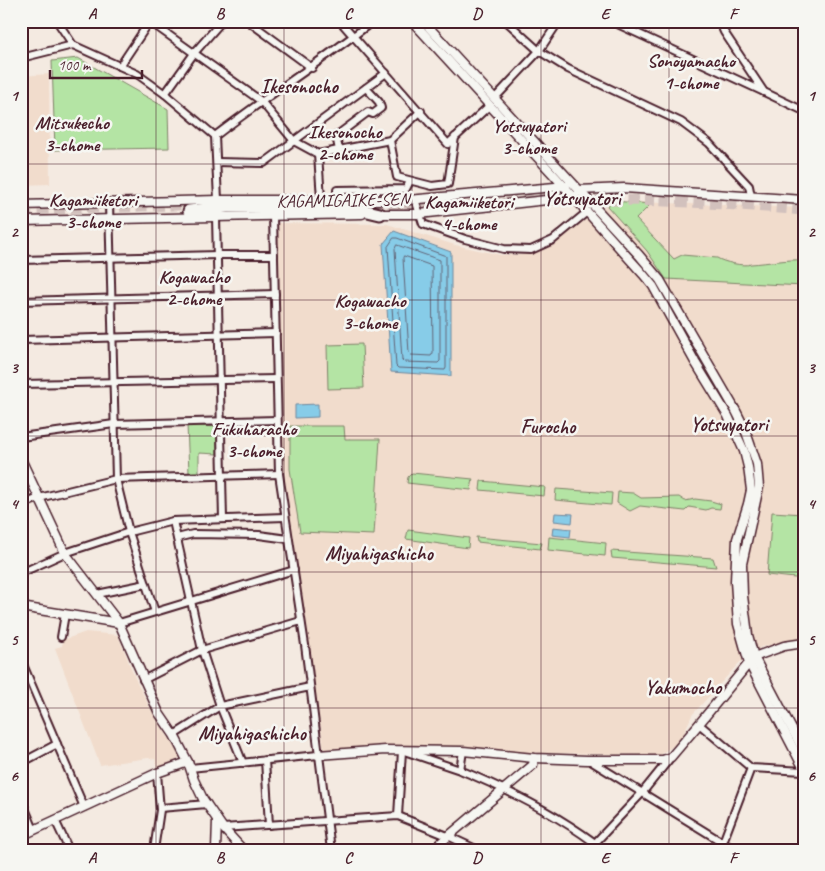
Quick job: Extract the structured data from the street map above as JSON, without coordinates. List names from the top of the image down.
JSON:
{
  "streets": {
    "street": ["KAGAMIGAIKE-SEN"]
  },
  "districts": [
    "Sonoyamacho 1-chome",
    "Ikesonocho",
    "Mitsukecho 3-chome",
    "Yotsuyatori 3-chome",
    "Ikesonocho 2-chome",
    "Yotsuyatori",
    "Kagamiiketori 3-chome",
    "Kagamiiketori 4-chome",
    "Kogawacho 2-chome",
    "Kogawacho 3-chome",
    "Yotsuyatori",
    "Furocho",
    "Fukuharacho 3-chome",
    "Miyahigashicho",
    "Yakumocho",
    "Miyahigashicho"
  ],
  "scale_bar": "100 m",
  "grid": {
    "columns": [
      "A",
      "B",
      "C",
      "D",
      "E",
      "F"
    ],
    "rows": [
      "1",
      "2",
      "3",
      "4",
      "5",
      "6"
    ]
  }
}
